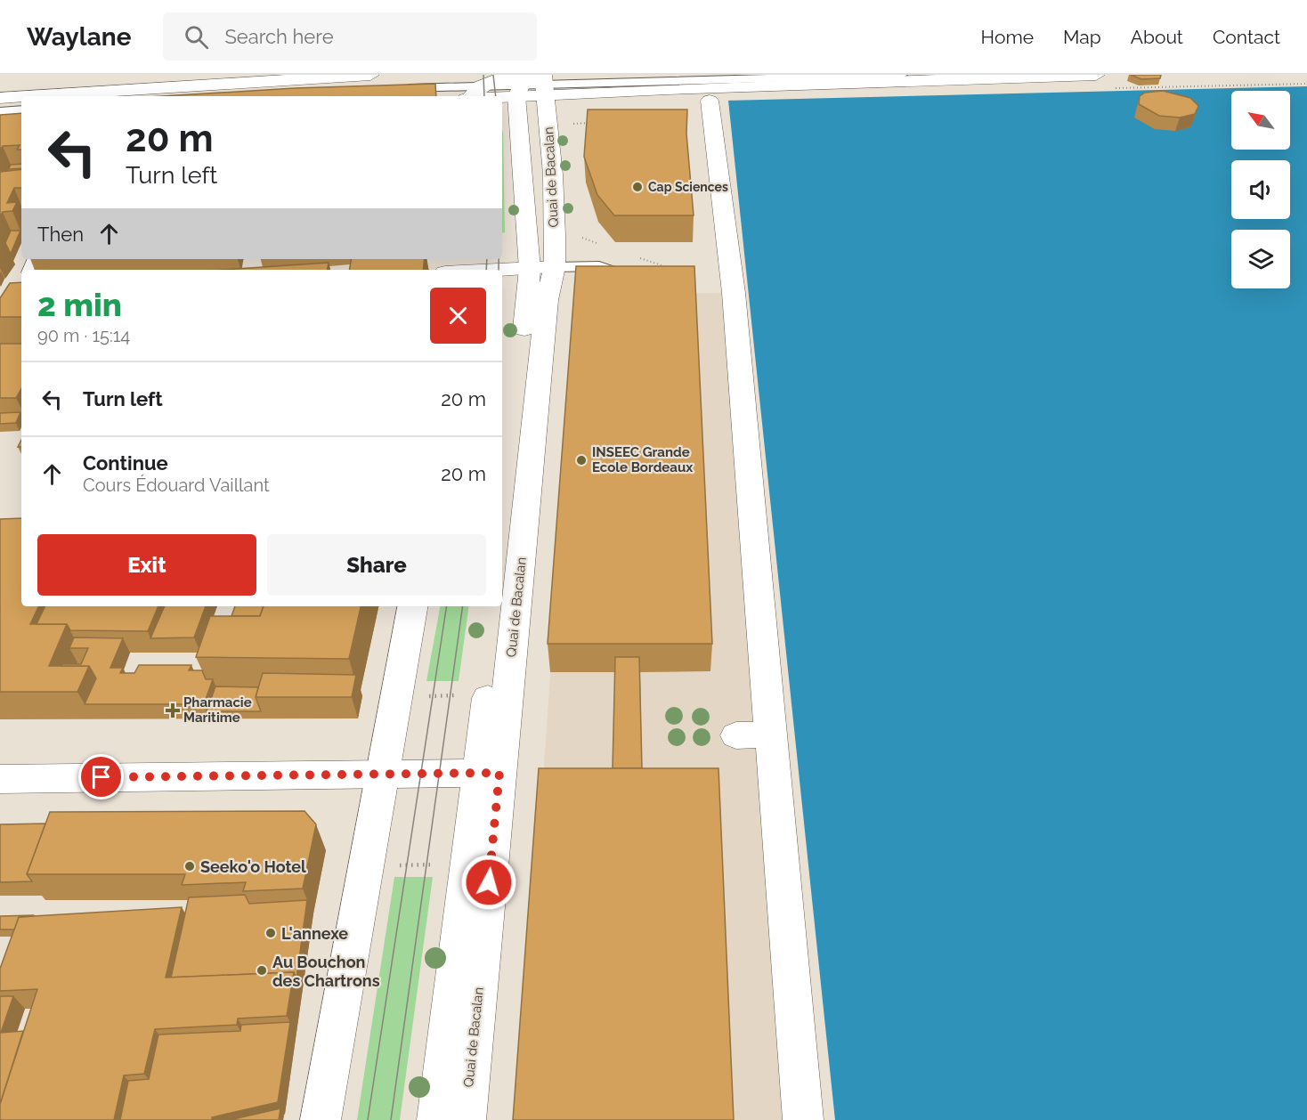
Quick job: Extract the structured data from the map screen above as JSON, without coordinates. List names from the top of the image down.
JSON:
{
  "streets": {
    "main road": ["Quai de Bacalan"]
  },
  "places": {
    "other": [
      "Cap Sciences",
      "INSEEC Grande Ecole Bordeaux",
      "Seeko'o Hotel",
      "L'annexe",
      "Au Bouchon des Chartrons"
    ],
    "health": ["Pharmacie Maritime"]
  },
  "north": "top left",
  "page": {
    "header": "Waylane",
    "search": "Search here",
    "nav": [
      "Home",
      "Map",
      "About",
      "Contact"
    ],
    "turn": ["20 m", "Turn left"],
    "then": "Then",
    "heading": ["2 min", "90 m · 15:14"],
    "list": [
      {
        "name": "Turn left",
        "value": "20 m"
      },
      {
        "name": "Continue",
        "note": "Cours Édouard Vaillant",
        "value": "20 m"
      }
    ],
    "buttons": ["Exit", "Share"]
  }
}
